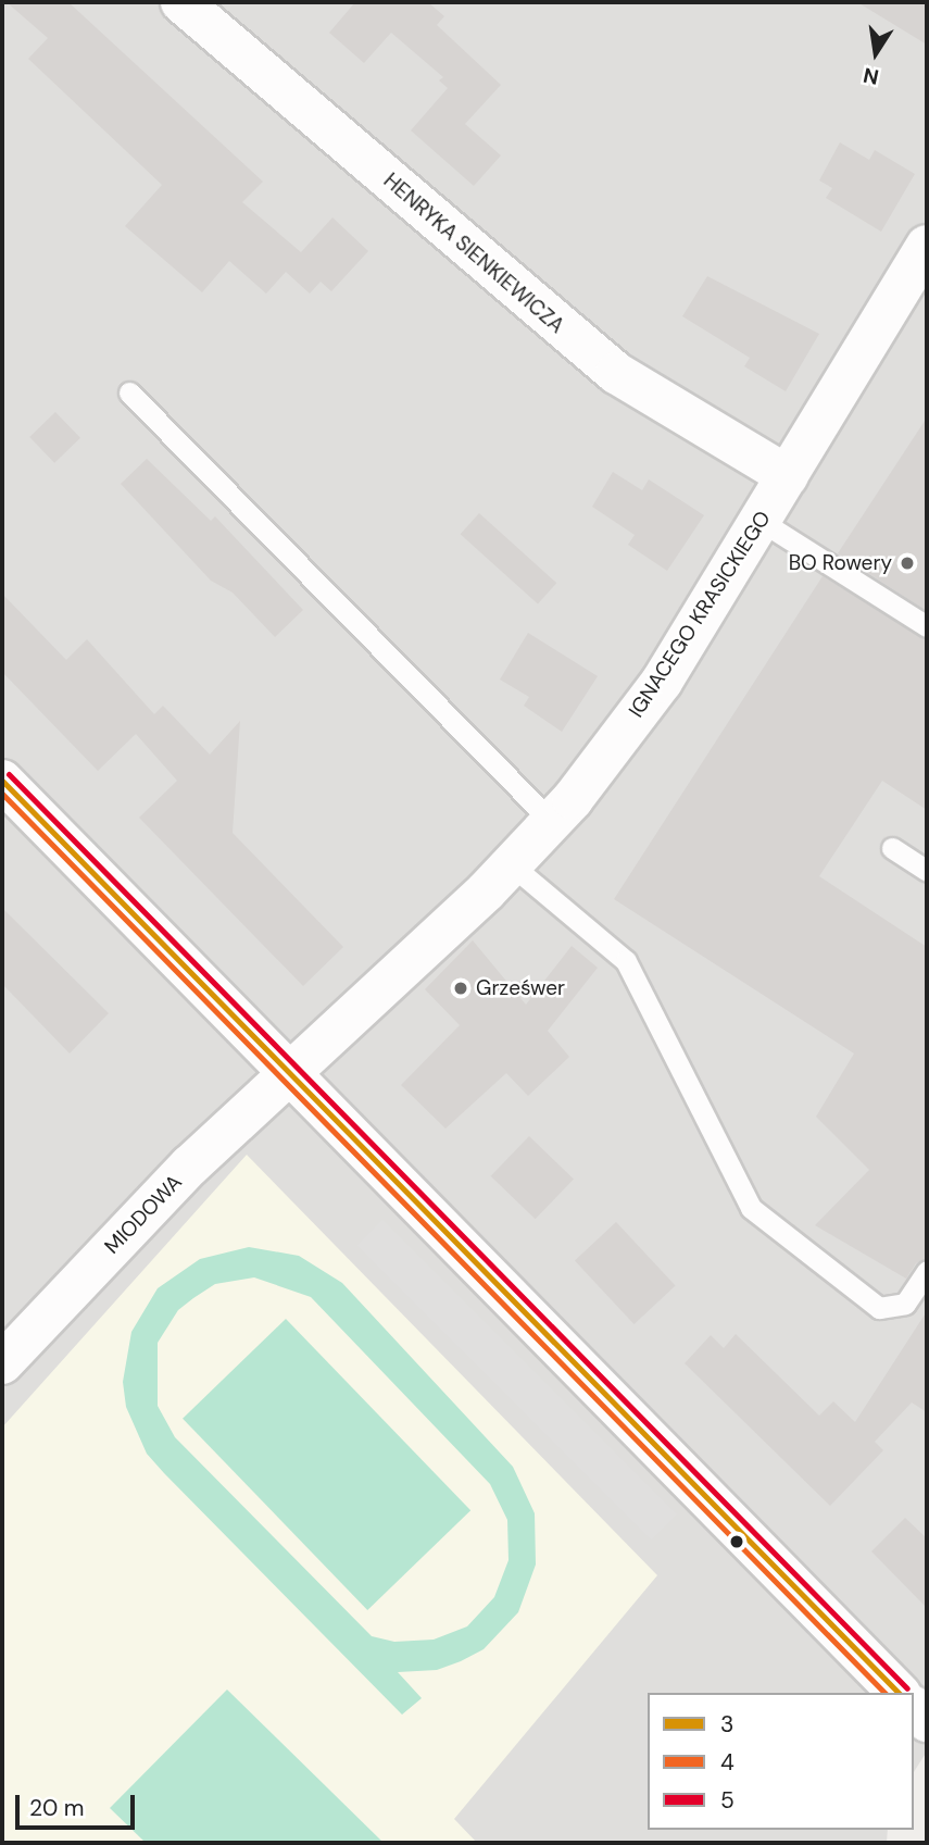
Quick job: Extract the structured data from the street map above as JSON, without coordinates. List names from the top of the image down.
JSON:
{
  "streets": {
    "street": ["HENRYKA SIENKIEWICZA", "IGNACEGO KRASICKIEGO", "MIODOWA"]
  },
  "crossings": [
    ["HENRYKA SIENKIEWICZA", "IGNACEGO KRASICKIEGO"],
    ["IGNACEGO KRASICKIEGO", "MIODOWA"]
  ],
  "places": ["BO Rowery", "Grześwer"],
  "lines": ["transit line 5", "transit line 3", "transit line 4"],
  "legend": ["3", "4", "5"],
  "scale_bar": "20 m",
  "north": "bottom"
}
